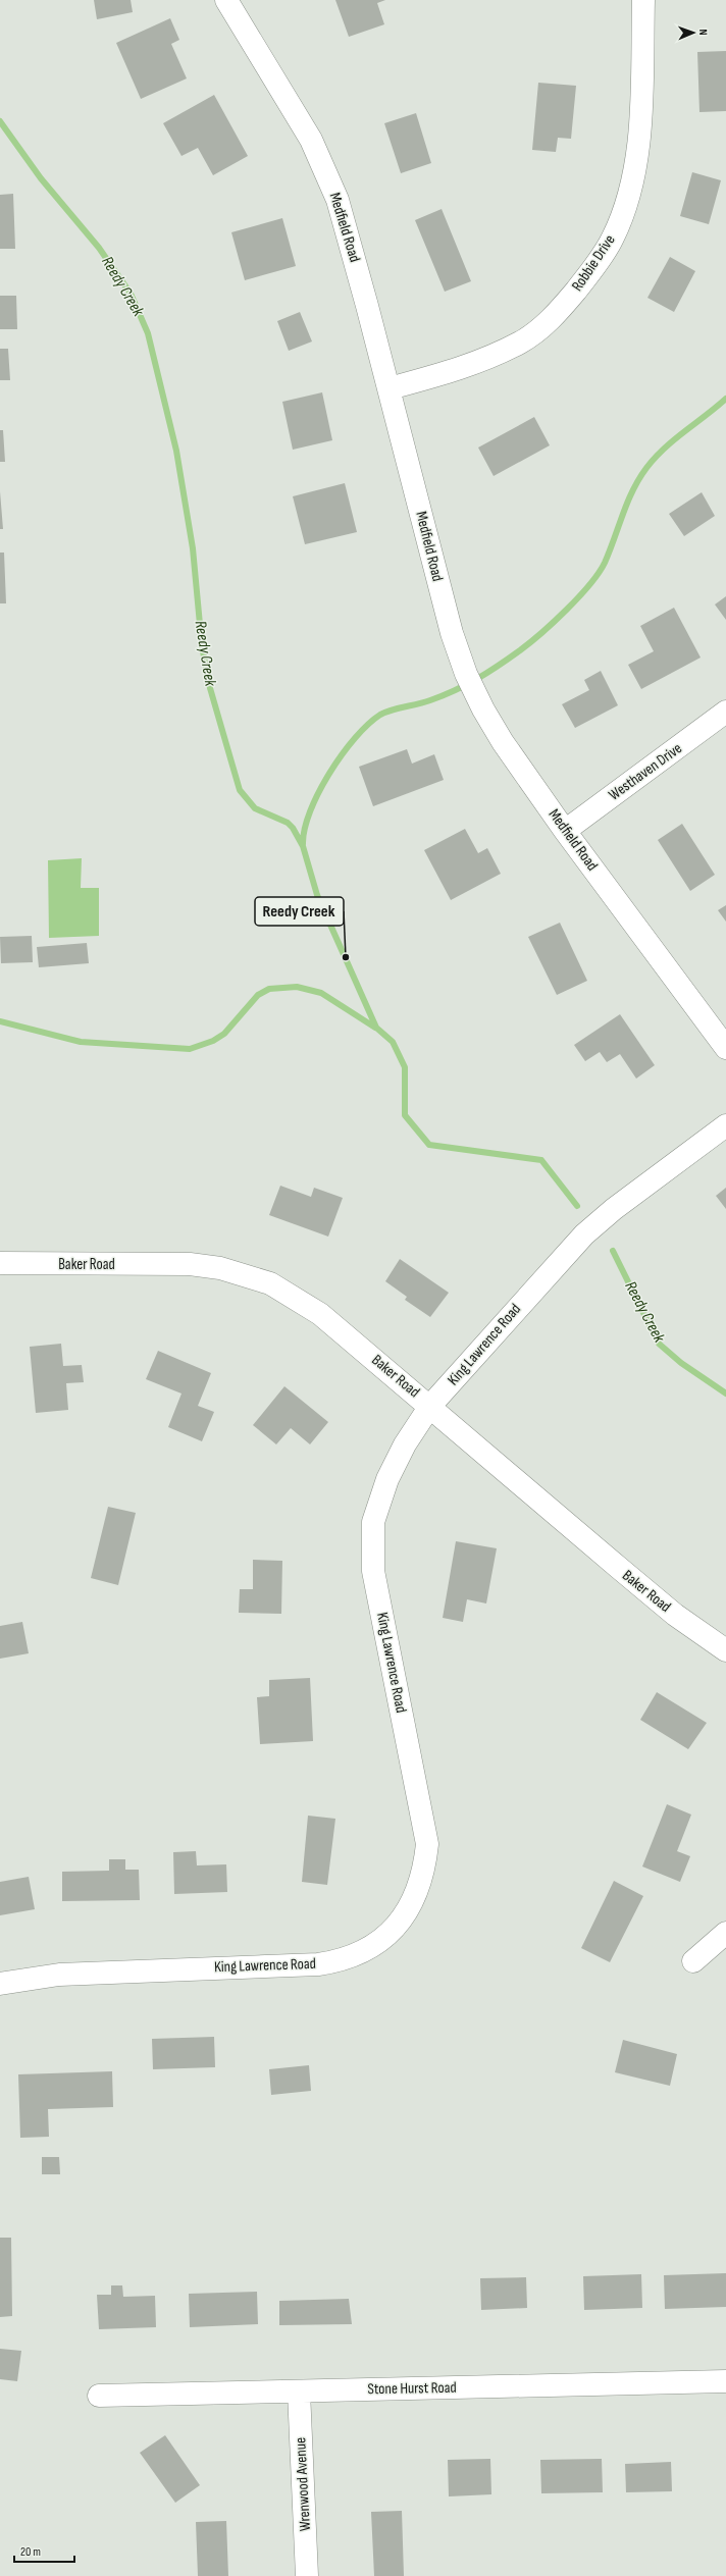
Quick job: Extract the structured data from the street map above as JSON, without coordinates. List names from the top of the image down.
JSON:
{
  "streets": {
    "street": [
      "Medfield Road",
      "Robbie Drive",
      "Westhaven Drive",
      "Baker Road",
      "King Lawrence Road",
      "Stone Hurst Road",
      "Wrenwood Avenue"
    ]
  },
  "crossings": [
    ["Medfield Road", "Robbie Drive"],
    ["Medfield Road", "Westhaven Drive"],
    ["Baker Road", "King Lawrence Road"],
    ["Stone Hurst Road", "Wrenwood Avenue"]
  ],
  "water": ["Reedy Creek"],
  "places": ["Reedy Creek"],
  "scale_bar": "20 m",
  "north": "right"
}
